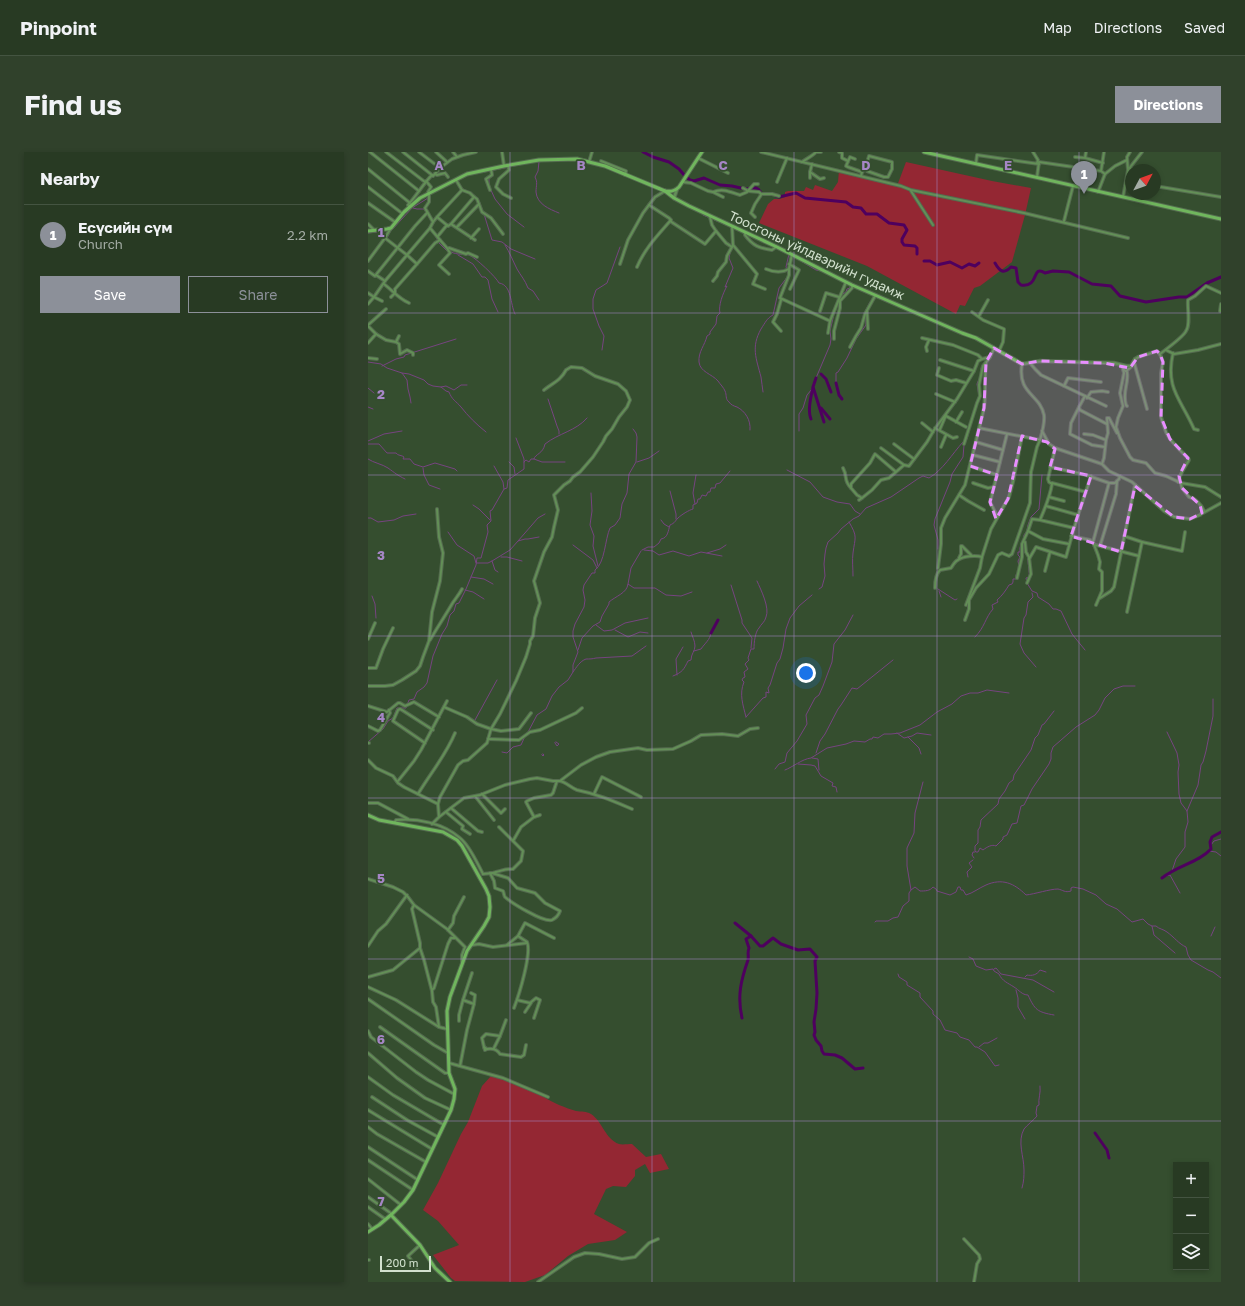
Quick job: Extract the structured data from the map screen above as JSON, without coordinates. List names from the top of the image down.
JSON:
{
  "streets": {
    "main road": ["Тоосгоны үйлдвэрийн гудамж"]
  },
  "scale_bar": "200 m",
  "north": "top right",
  "page": {
    "header": "Pinpoint",
    "nav": ["Map", "Directions", "Saved"],
    "buttons": [
      "Directions",
      ["Save", "Share"]
    ],
    "title": "Find us",
    "heading": "Nearby",
    "pins": "1",
    "list": [
      {
        "mark": "1",
        "name": "Есүсийн сүм",
        "note": "Church",
        "value": "2.2 km"
      }
    ],
    "map_buttons": ["+", "−"],
    "scale": "200 m"
  },
  "grid": {
    "columns": [
      "A",
      "B",
      "C",
      "D",
      "E"
    ],
    "rows": [
      "1",
      "2",
      "3",
      "4",
      "5",
      "6",
      "7"
    ]
  }
}
